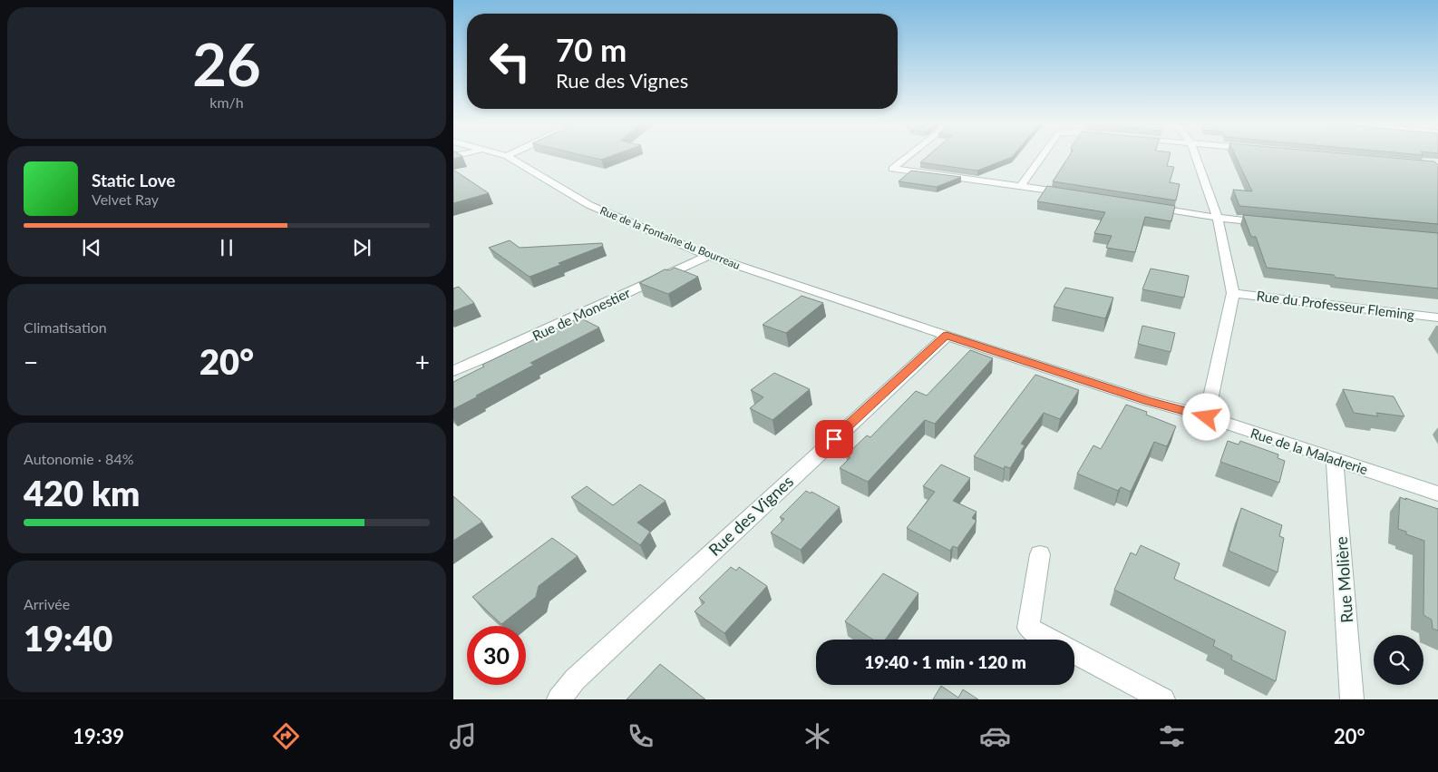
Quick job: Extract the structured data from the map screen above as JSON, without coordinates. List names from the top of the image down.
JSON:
{
  "streets": {
    "street": [
      "Rue de la Fontaine du Bourreau",
      "Rue du Professeur Fleming",
      "Rue de Monestier",
      "Rue de la Maladrerie",
      "Rue des Vignes",
      "Rue Molière"
    ]
  },
  "crossings": [
    ["Rue de la Fontaine du Bourreau", "Rue de Monestier"],
    ["Rue de la Fontaine du Bourreau", "Rue de la Maladrerie"],
    ["Rue de la Fontaine du Bourreau", "Rue des Vignes"],
    ["Rue de la Maladrerie", "Rue des Vignes"],
    ["Rue de la Maladrerie", "Rue Molière"]
  ],
  "page": {
    "tile": [
      ["26", "km/h"],
      "Climatisation",
      ["Autonomie · 84%", "420 km"],
      ["Arrivée", "19:40"]
    ],
    "turn": ["70 m", "Rue des Vignes"],
    "song": ["Static Love", "Velvet Ray"],
    "heat": ["−", "20°", "+"],
    "limit": "30",
    "trip": "19:40 · 1 min · 120 m",
    "tabs": ["19:39", "20°"]
  }
}
